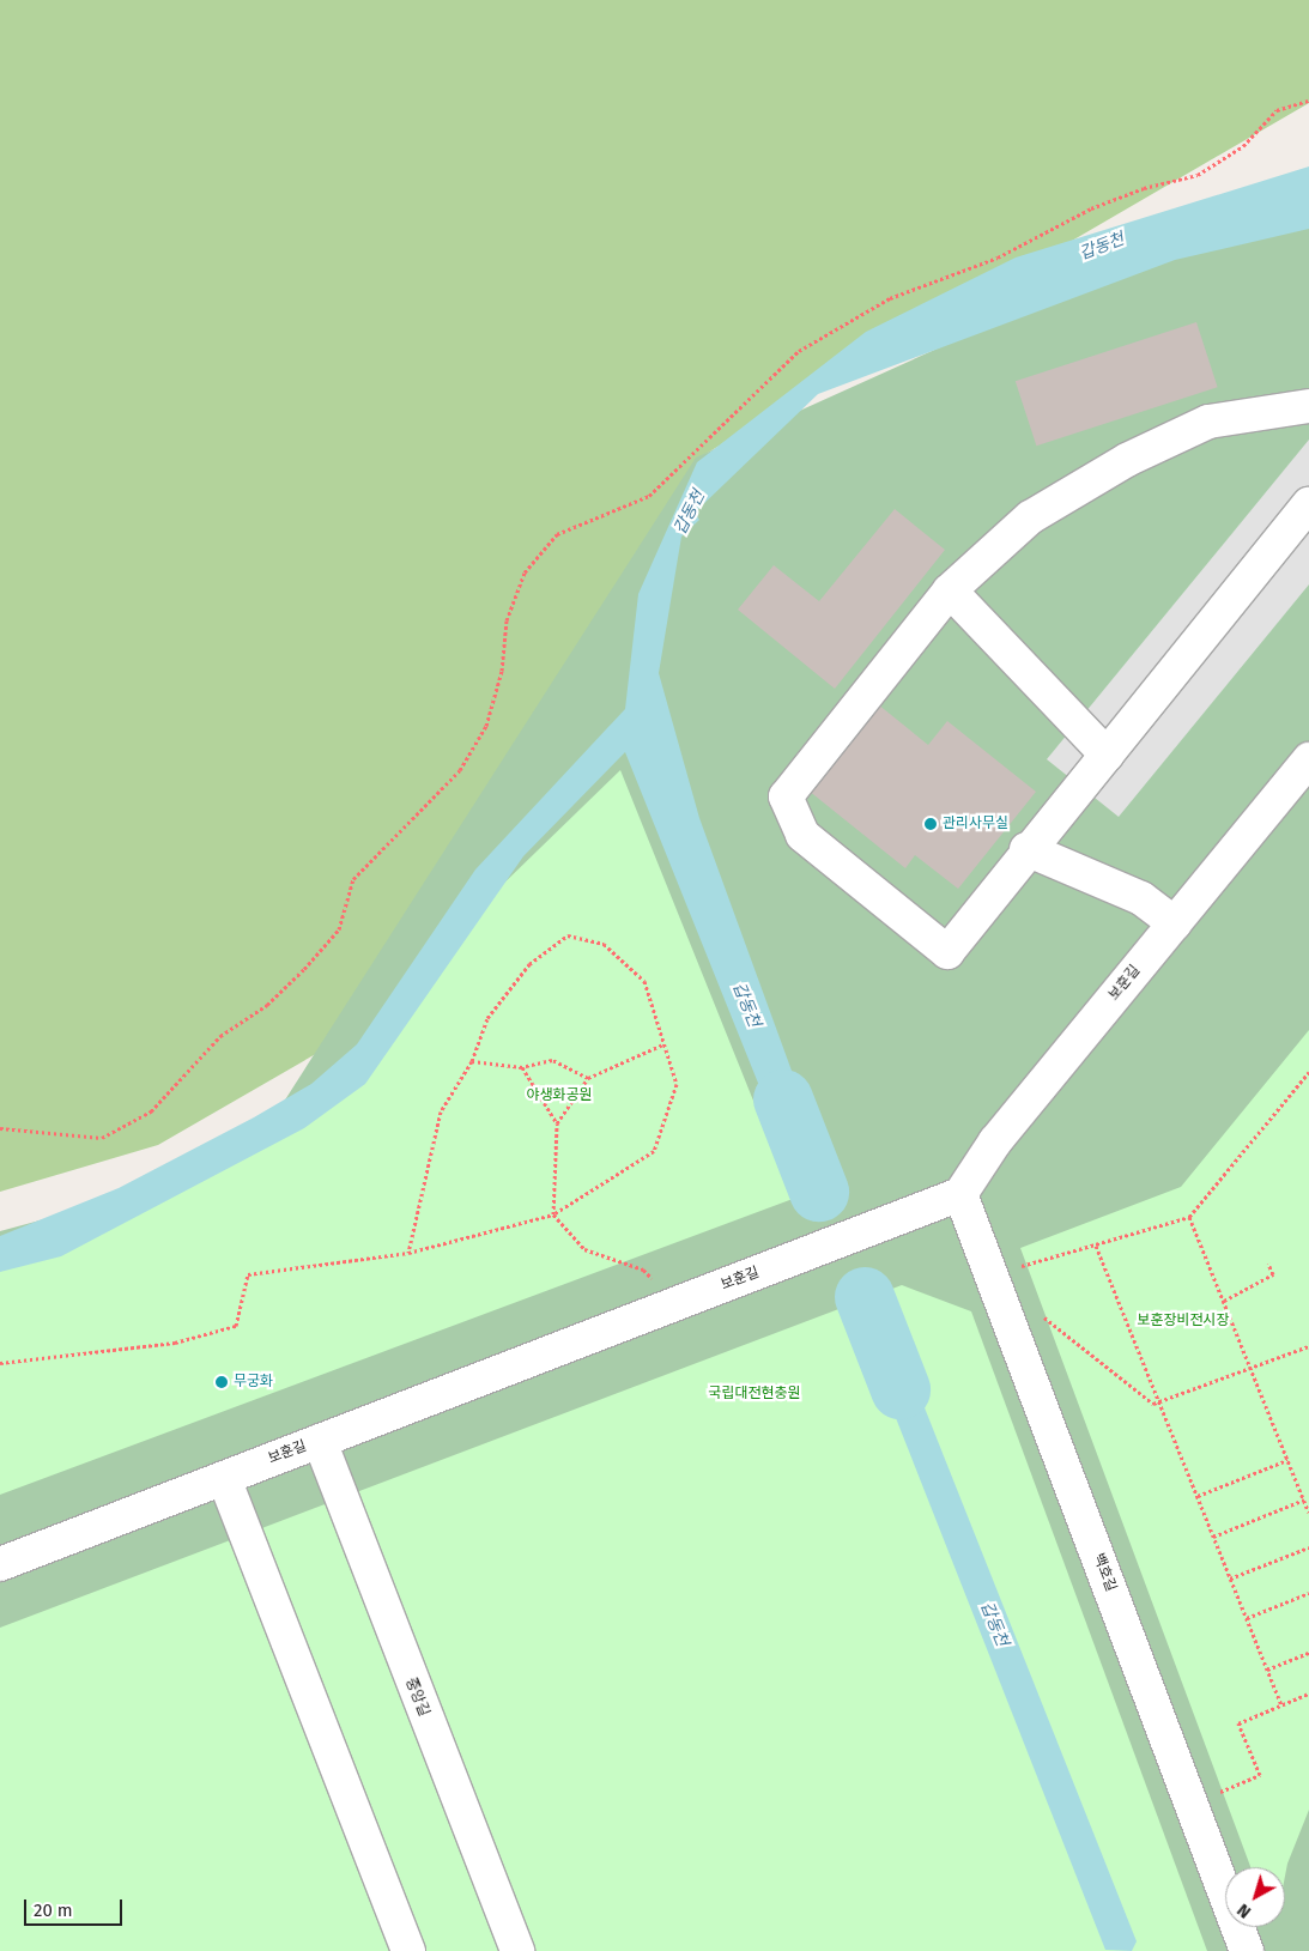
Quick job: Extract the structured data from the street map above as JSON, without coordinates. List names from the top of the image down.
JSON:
{
  "streets": {
    "lane": ["보훈길", "백호길", "중앙길"]
  },
  "crossings": [
    ["보훈길", "백호길"],
    ["보훈길", "중앙길"]
  ],
  "water": ["갑동천"],
  "parks": ["야생화공원", "보훈장비전시장", "국립대전현충원"],
  "places": ["관리사무실", "무궁화"],
  "scale_bar": "20 m",
  "north": "bottom left"
}
